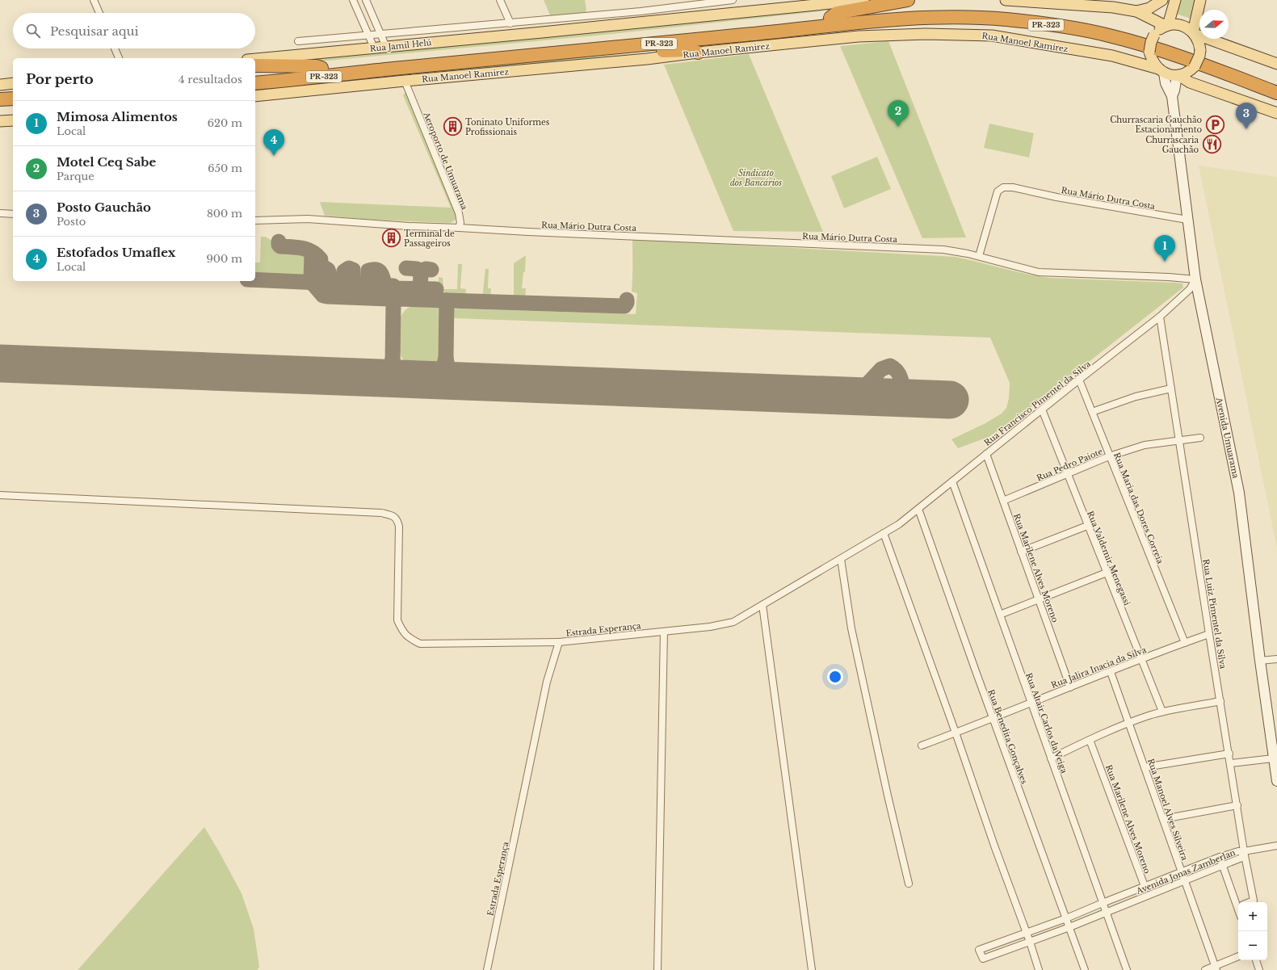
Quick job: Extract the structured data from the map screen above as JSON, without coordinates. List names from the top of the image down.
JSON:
{
  "streets": {
    "highway": ["PR-323"],
    "main road": ["Rua Manoel Ramirez", "Rua Jamil Helú"],
    "street": [
      "Aeroporto de Umuarama",
      "Rua Mário Dutra Costa",
      "Rua Francisco Pimentel da Silva",
      "Avenida Umuarama",
      "Rua Pedro Paiote",
      "Rua Maria das Dores Correia",
      "Rua Valdemir Menegassi",
      "Rua Marilene Alves Moreno",
      "Rua Luiz Pimentel da Silva",
      "Estrada Esperança",
      "Rua Jalira Inacia da Silva",
      "Rua Altair Carlos da Veiga",
      "Rua Benedita Gonçalves",
      "Rua Manoel Alves Silveira",
      "Avenida Jonas Zamberlan"
    ]
  },
  "crossings": [
    ["Rua Manoel Ramirez", "Aeroporto de Umuarama"],
    ["Rua Manoel Ramirez", "Avenida Umuarama"],
    ["Aeroporto de Umuarama", "Rua Mário Dutra Costa"],
    ["Rua Mário Dutra Costa", "Avenida Umuarama"],
    ["Rua Francisco Pimentel da Silva", "Avenida Umuarama"],
    ["Rua Francisco Pimentel da Silva", "Rua Maria das Dores Correia"],
    ["Rua Francisco Pimentel da Silva", "Rua Valdemir Menegassi"],
    ["Rua Francisco Pimentel da Silva", "Rua Marilene Alves Moreno"],
    ["Rua Francisco Pimentel da Silva", "Rua Luiz Pimentel da Silva"],
    ["Rua Francisco Pimentel da Silva", "Estrada Esperança"],
    ["Rua Francisco Pimentel da Silva", "Rua Altair Carlos da Veiga"],
    ["Rua Francisco Pimentel da Silva", "Rua Benedita Gonçalves"],
    ["Rua Pedro Paiote", "Rua Maria das Dores Correia"],
    ["Rua Pedro Paiote", "Rua Valdemir Menegassi"],
    ["Rua Pedro Paiote", "Rua Marilene Alves Moreno"],
    ["Rua Pedro Paiote", "Rua Luiz Pimentel da Silva"],
    ["Rua Maria das Dores Correia", "Rua Jalira Inacia da Silva"],
    ["Rua Valdemir Menegassi", "Rua Jalira Inacia da Silva"],
    ["Rua Marilene Alves Moreno", "Rua Jalira Inacia da Silva"],
    ["Rua Marilene Alves Moreno", "Avenida Jonas Zamberlan"],
    ["Rua Luiz Pimentel da Silva", "Rua Jalira Inacia da Silva"],
    ["Rua Luiz Pimentel da Silva", "Avenida Jonas Zamberlan"],
    ["Rua Jalira Inacia da Silva", "Rua Altair Carlos da Veiga"],
    ["Rua Jalira Inacia da Silva", "Rua Benedita Gonçalves"],
    ["Rua Jalira Inacia da Silva", "Rua Manoel Alves Silveira"],
    ["Rua Altair Carlos da Veiga", "Avenida Jonas Zamberlan"],
    ["Rua Benedita Gonçalves", "Avenida Jonas Zamberlan"],
    ["Rua Manoel Alves Silveira", "Avenida Jonas Zamberlan"]
  ],
  "parks": ["Sindicato dos Bancários"],
  "places": {
    "parking": ["Churrascaria Gauchão Estacionamento"],
    "building": ["Toninato Uniformes Profissionais", "Terminal de Passageiros"],
    "restaurant": ["Churrascaria Gauchão"]
  },
  "north": "right",
  "page": {
    "search": "Pesquisar aqui",
    "heading": ["Por perto", "4 resultados"],
    "pins": [
      "2",
      "3",
      "4",
      "1"
    ],
    "list": [
      {
        "mark": "1",
        "name": "Mimosa Alimentos",
        "note": "Local",
        "value": "620 m"
      },
      {
        "mark": "2",
        "name": "Motel Ceq Sabe",
        "note": "Parque",
        "value": "650 m"
      },
      {
        "mark": "3",
        "name": "Posto Gauchão",
        "note": "Posto",
        "value": "800 m"
      },
      {
        "mark": "4",
        "name": "Estofados Umaflex",
        "note": "Local",
        "value": "900 m"
      }
    ],
    "map_buttons": ["+", "−"]
  }
}
